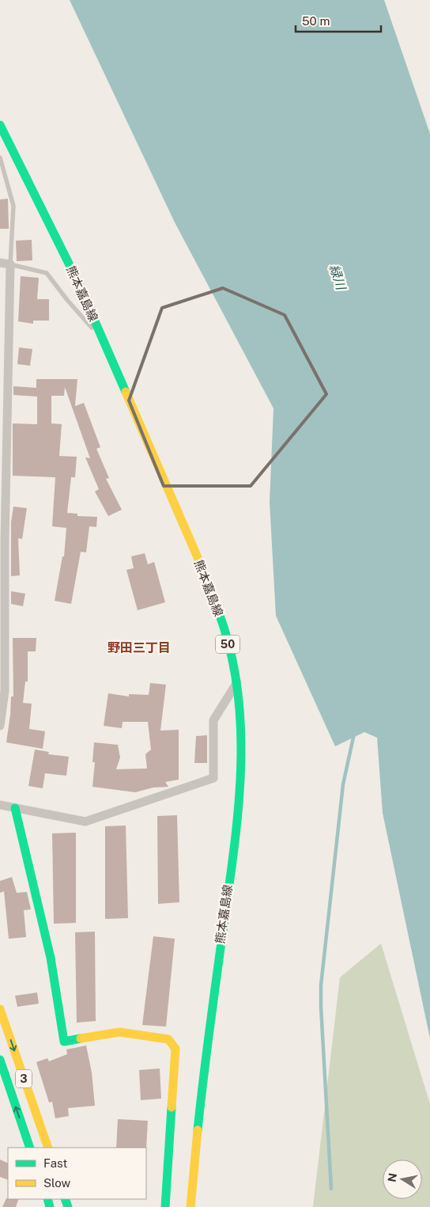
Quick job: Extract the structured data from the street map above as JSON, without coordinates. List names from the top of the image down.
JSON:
{
  "streets": {
    "main road": ["熊本嘉島線", "50", "3"]
  },
  "districts": ["野田三丁目"],
  "water": ["緑川"],
  "legend": ["Fast", "Slow"],
  "scale_bar": "50 m",
  "north": "left"
}
